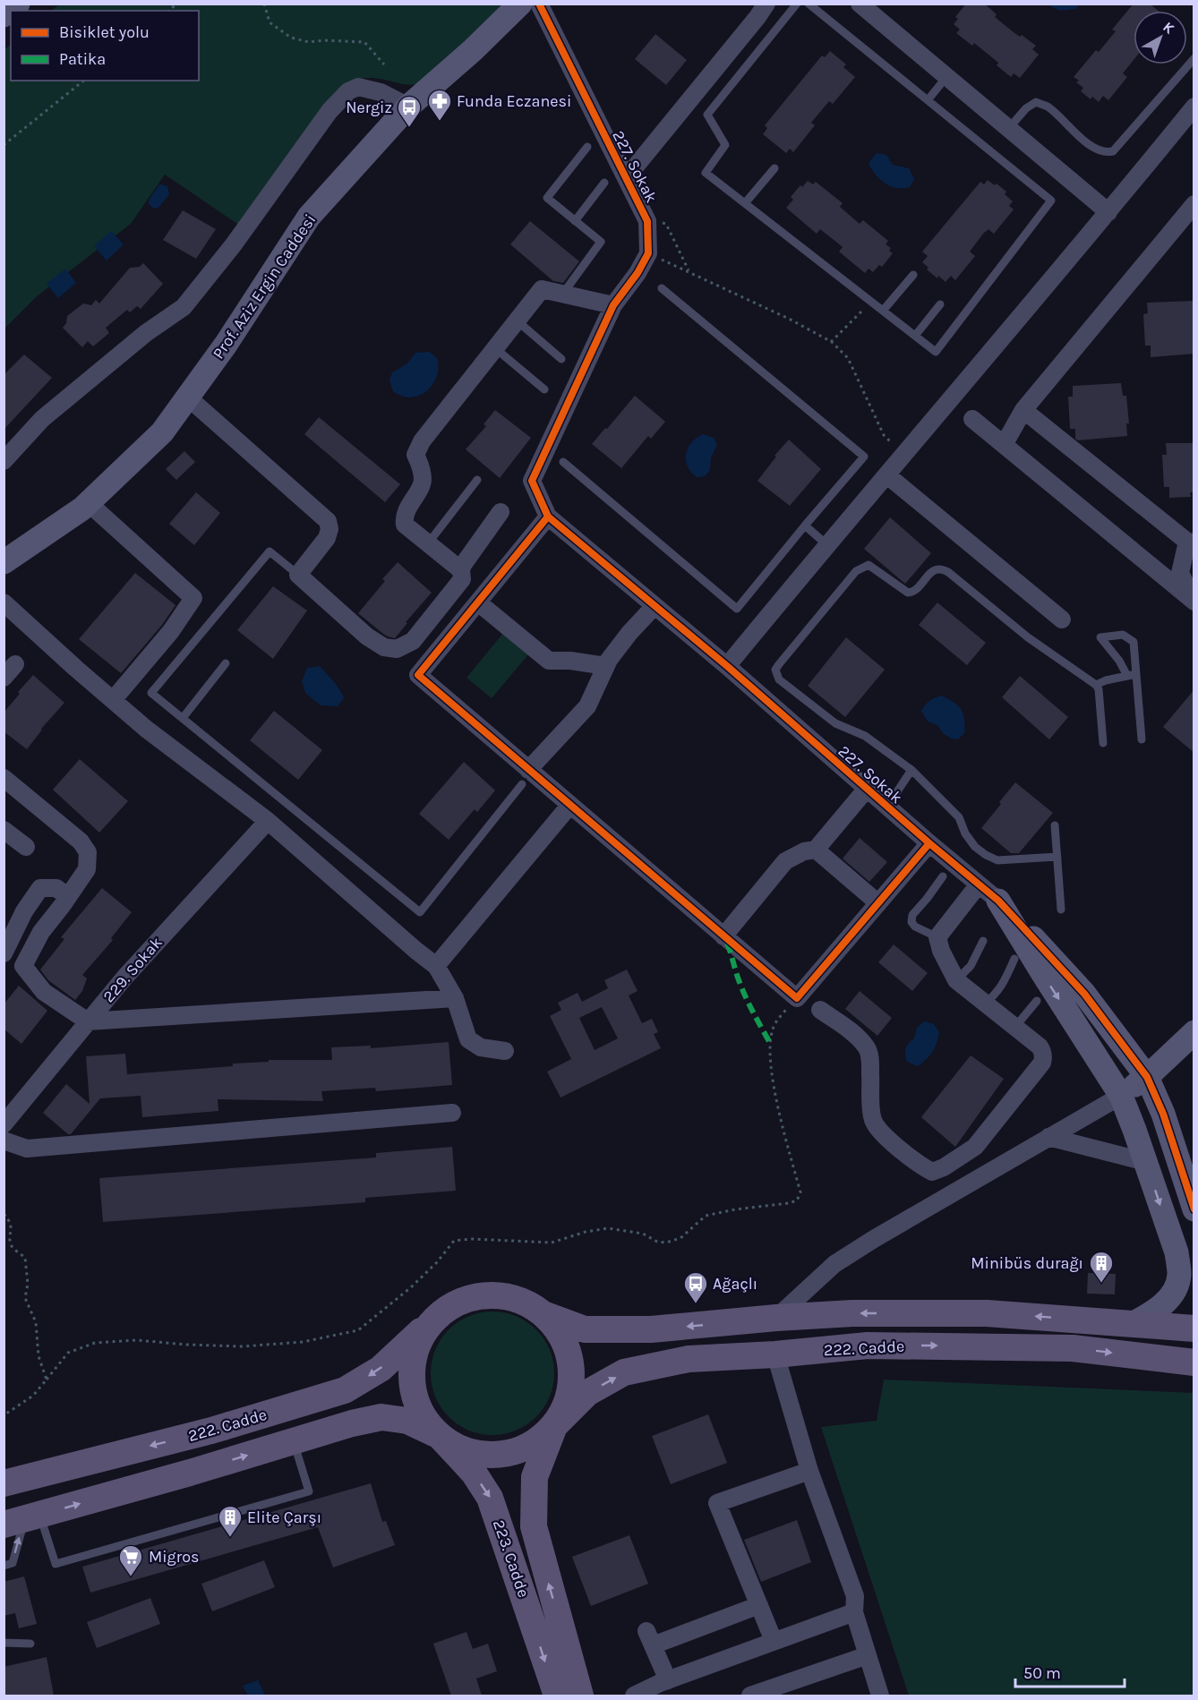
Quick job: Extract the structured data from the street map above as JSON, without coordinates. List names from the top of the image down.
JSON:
{
  "streets": {
    "main road": ["222. Cadde", "223. Cadde"],
    "street": ["227. Sokak", "Prof. Aziz Ergin Caddesi", "229. Sokak"]
  },
  "crossings": [
    ["222. Cadde", "223. Cadde"]
  ],
  "places": {
    "pharmacy": ["Funda Eczanesi"],
    "bus stop": ["Nergiz", "Ağaçlı"],
    "building": ["Minibüs durağı", "Elite Çarşı"],
    "supermarket": ["Migros"]
  },
  "legend": ["Bisiklet yolu", "Patika"],
  "scale_bar": "50 m",
  "north": "top right"
}
